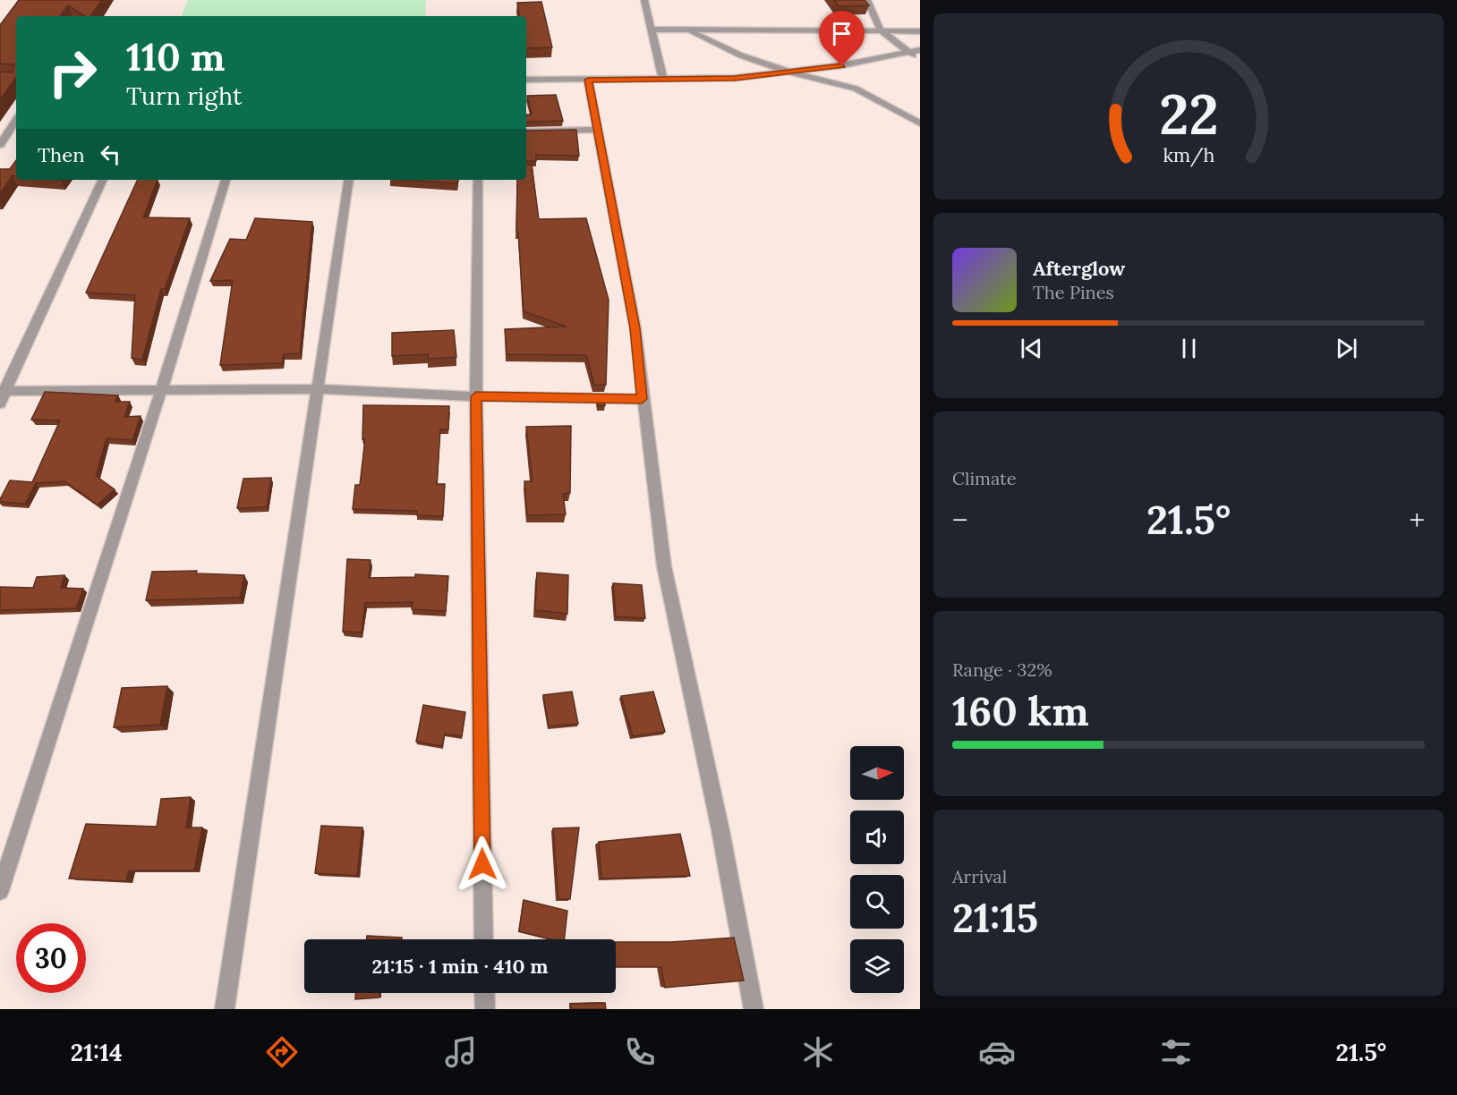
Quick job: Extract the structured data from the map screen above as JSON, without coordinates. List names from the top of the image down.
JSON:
{
  "north": "right",
  "page": {
    "turn": ["110 m", "Turn right"],
    "then": "Then",
    "song": ["Afterglow", "The Pines"],
    "tile": [
      "Climate",
      ["Range · 32%", "160 km"],
      ["Arrival", "21:15"]
    ],
    "heat": ["−", "21.5°", "+"],
    "limit": "30",
    "trip": "21:15 · 1 min · 410 m",
    "tabs": ["21:14", "21.5°"],
    "gauge": ["22", "km/h"]
  }
}
